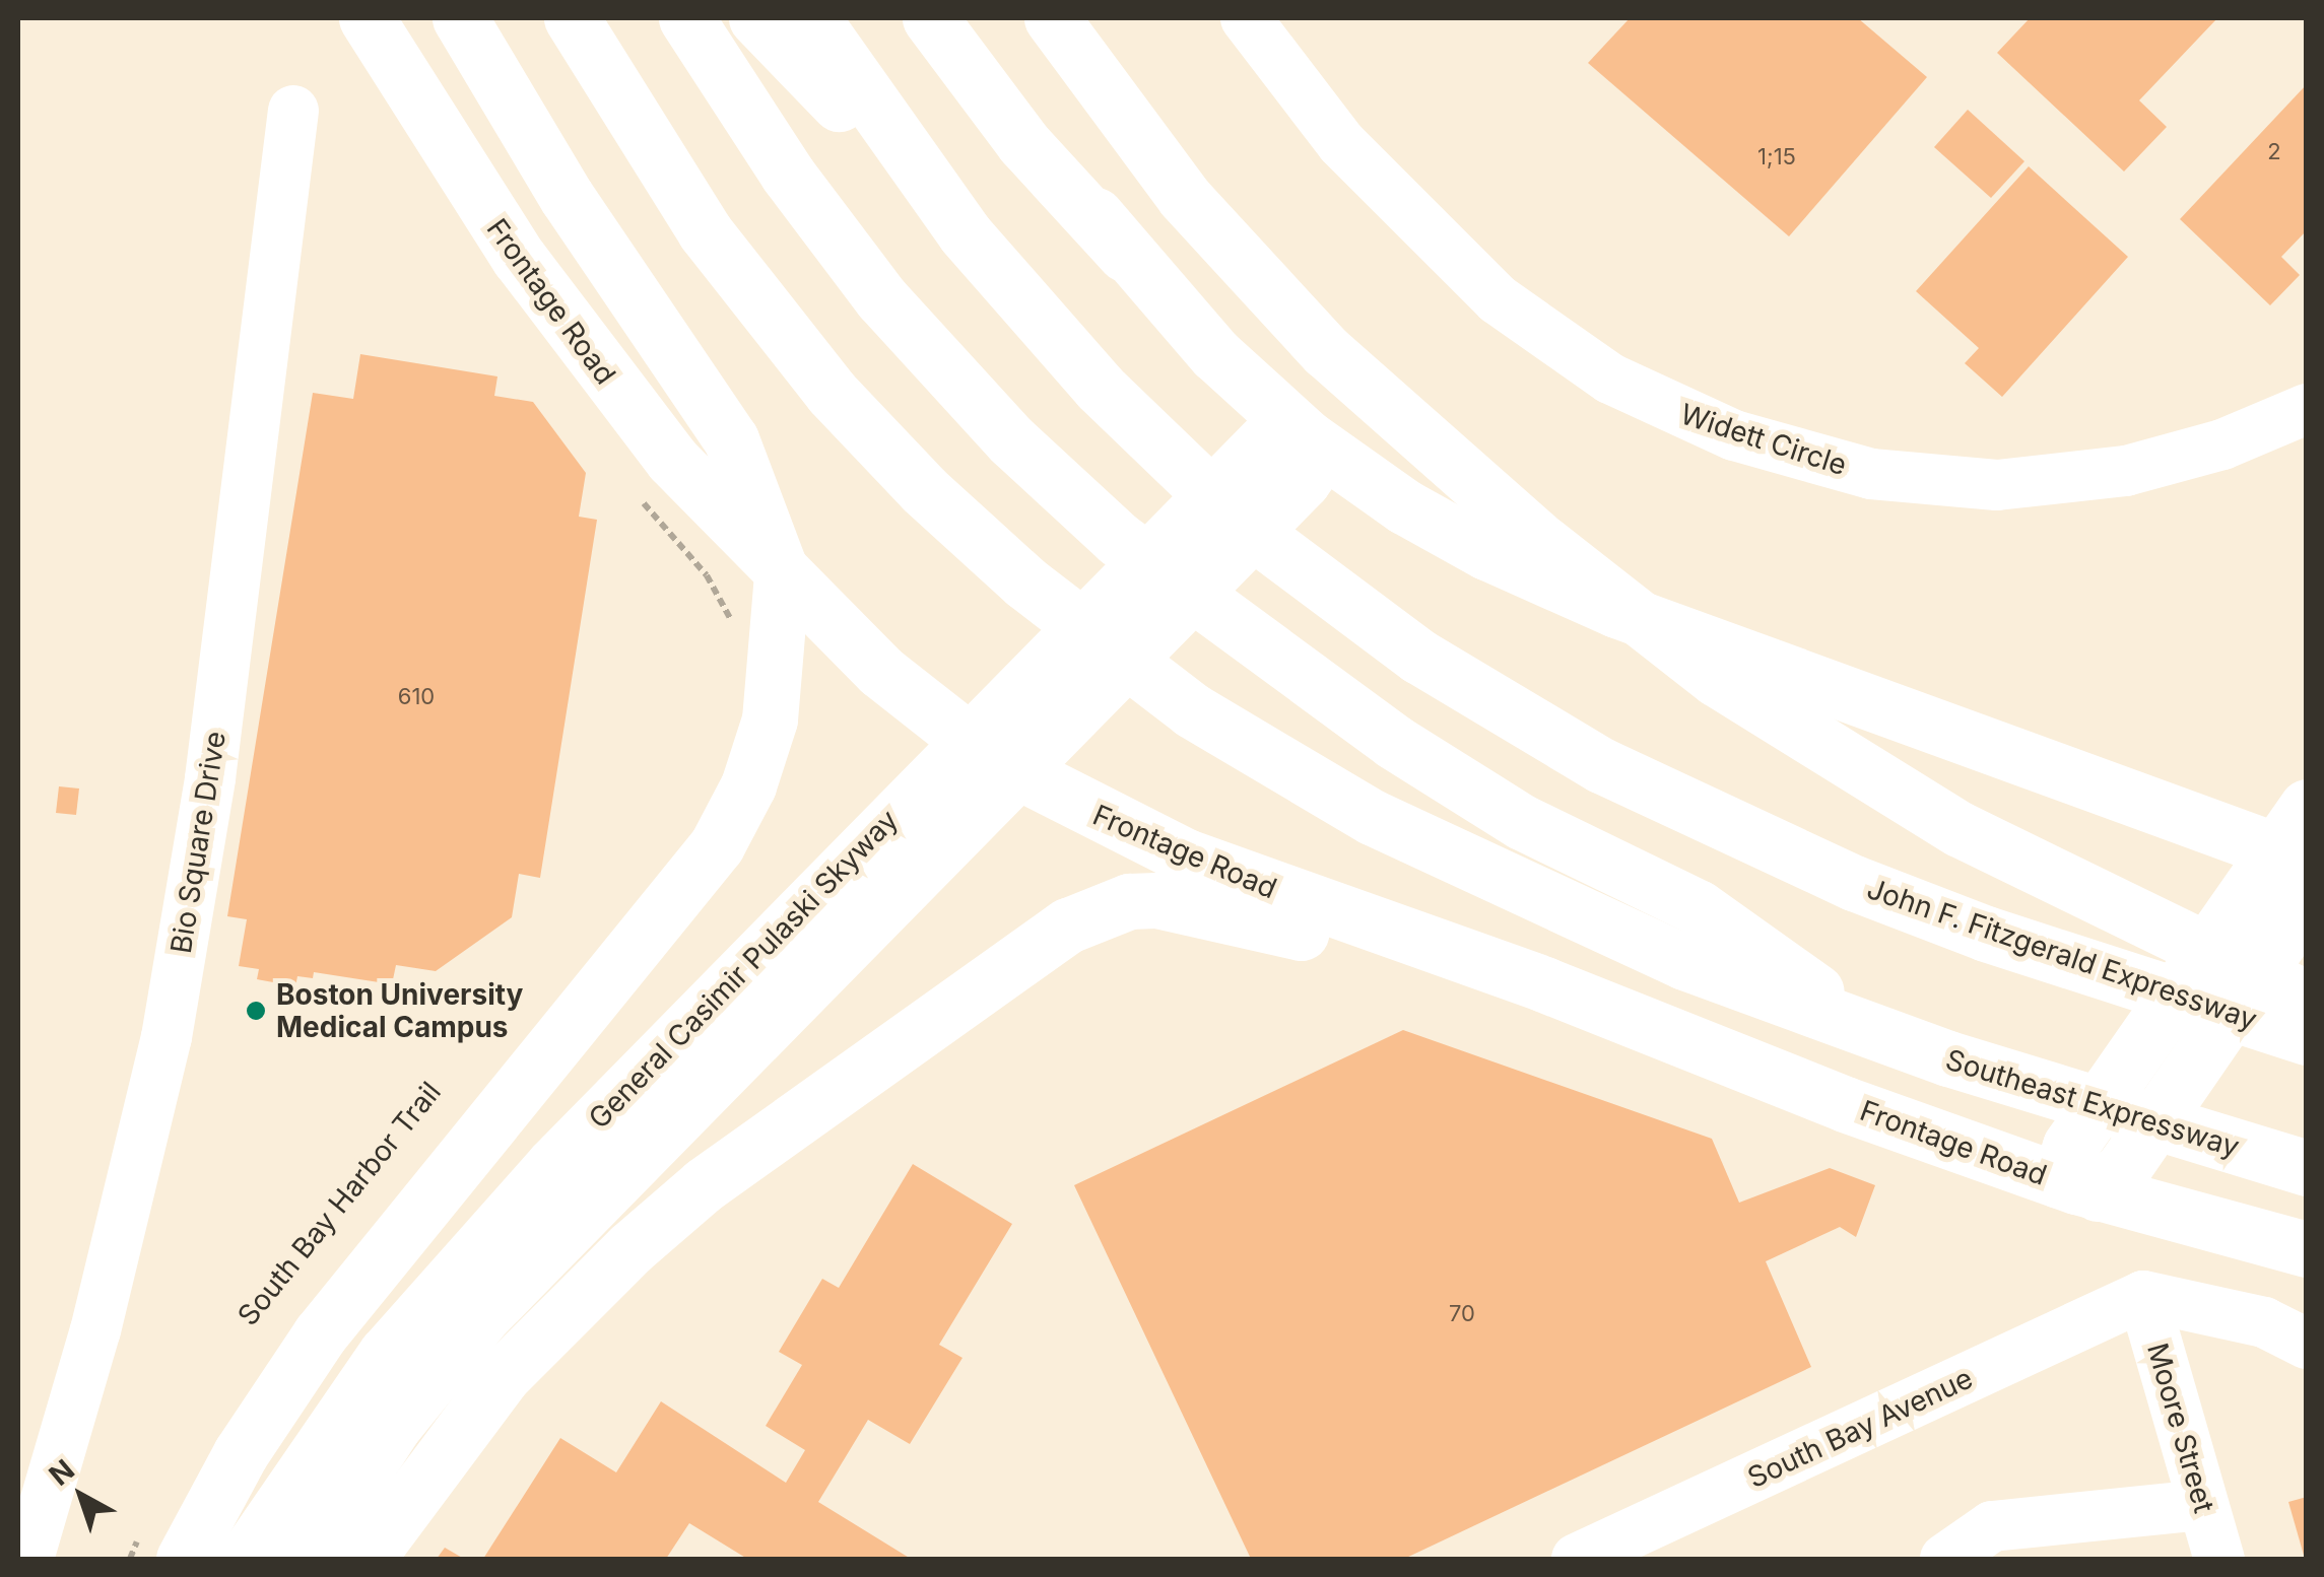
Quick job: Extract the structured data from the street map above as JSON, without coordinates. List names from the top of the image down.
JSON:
{
  "streets": {
    "main road": [
      "Frontage Road",
      "John F. Fitzgerald Expressway",
      "General Casimir Pulaski Skyway",
      "Southeast Expressway"
    ],
    "street": [
      "Widett Circle",
      "Bio Square Drive",
      "South Bay Avenue",
      "Moore Street"
    ]
  },
  "crossings": [
    ["South Bay Avenue", "Moore Street"]
  ],
  "places": ["Boston University Medical Campus"],
  "house_numbers": [
    "2",
    "1;15",
    "610",
    "70"
  ],
  "north": "top left"
}
